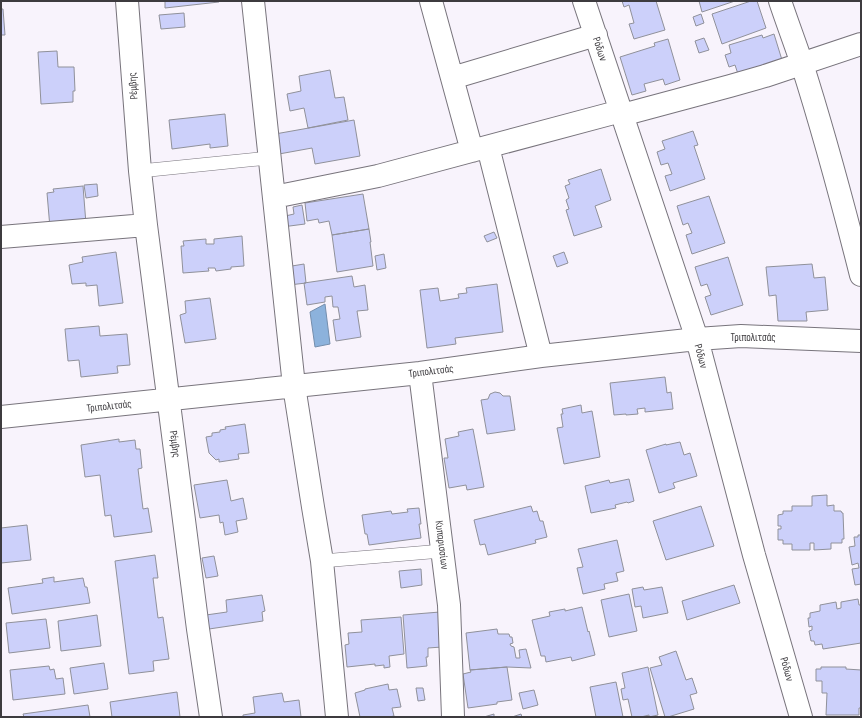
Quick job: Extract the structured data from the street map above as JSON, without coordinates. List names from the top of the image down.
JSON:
{
  "streets": {
    "street": [
      "Ρόδων",
      "Ρέμβης",
      "Τριπολιτσάς",
      "Κυπαρισσίων"
    ]
  },
  "crossings": [
    ["Ρόδων", "Τριπολιτσάς"],
    ["Ρέμβης", "Τριπολιτσάς"],
    ["Τριπολιτσάς", "Κυπαρισσίων"]
  ]
}
